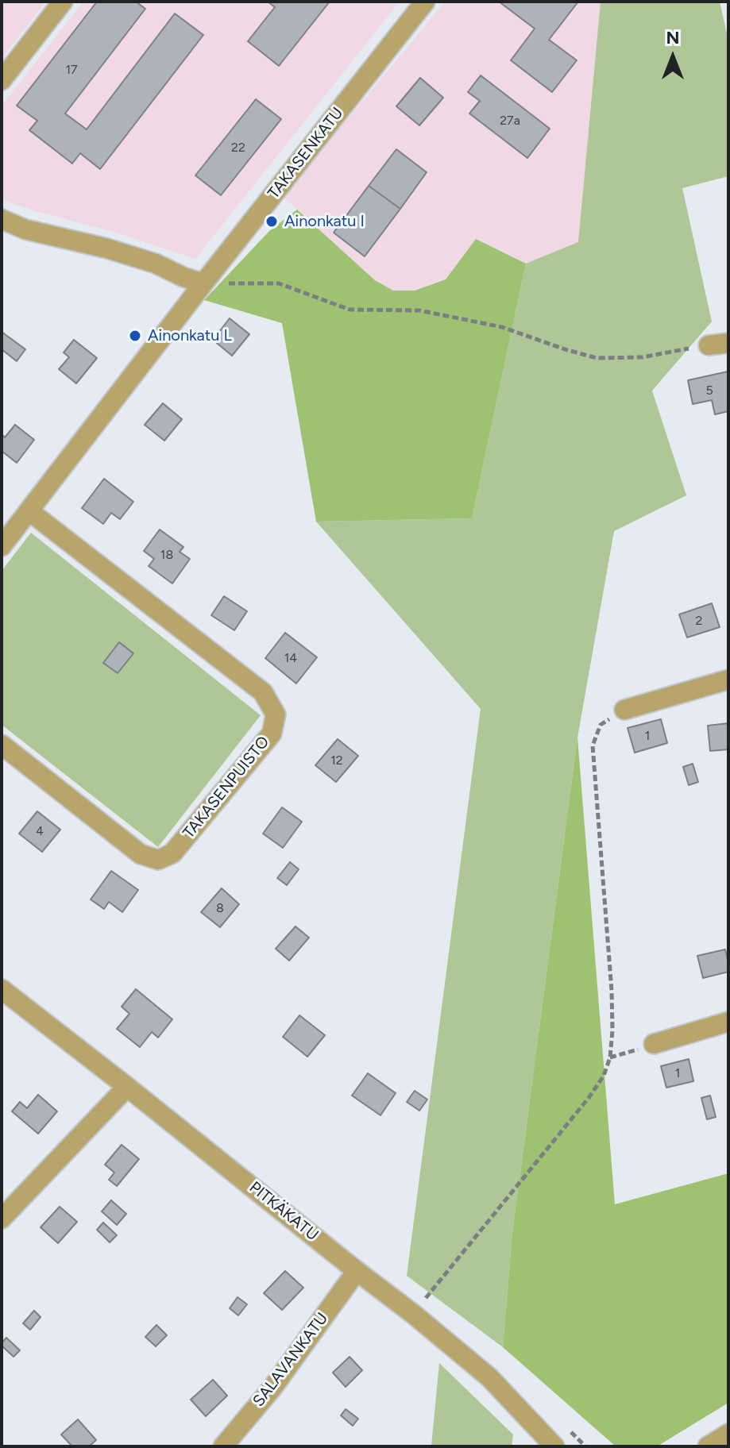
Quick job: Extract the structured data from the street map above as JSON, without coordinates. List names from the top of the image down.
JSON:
{
  "streets": {
    "street": [
      "TAKASENKATU",
      "TAKASENPUISTO",
      "PITKÄKATU",
      "SALAVANKATU"
    ]
  },
  "crossings": [
    ["TAKASENKATU", "TAKASENPUISTO"],
    ["PITKÄKATU", "SALAVANKATU"]
  ],
  "places": ["Ainonkatu I", "Ainonkatu L"],
  "house_numbers": [
    "17",
    "27a",
    "22",
    "5",
    "18",
    "2",
    "14",
    "1",
    "12",
    "4",
    "8",
    "1"
  ],
  "north": "top"
}
